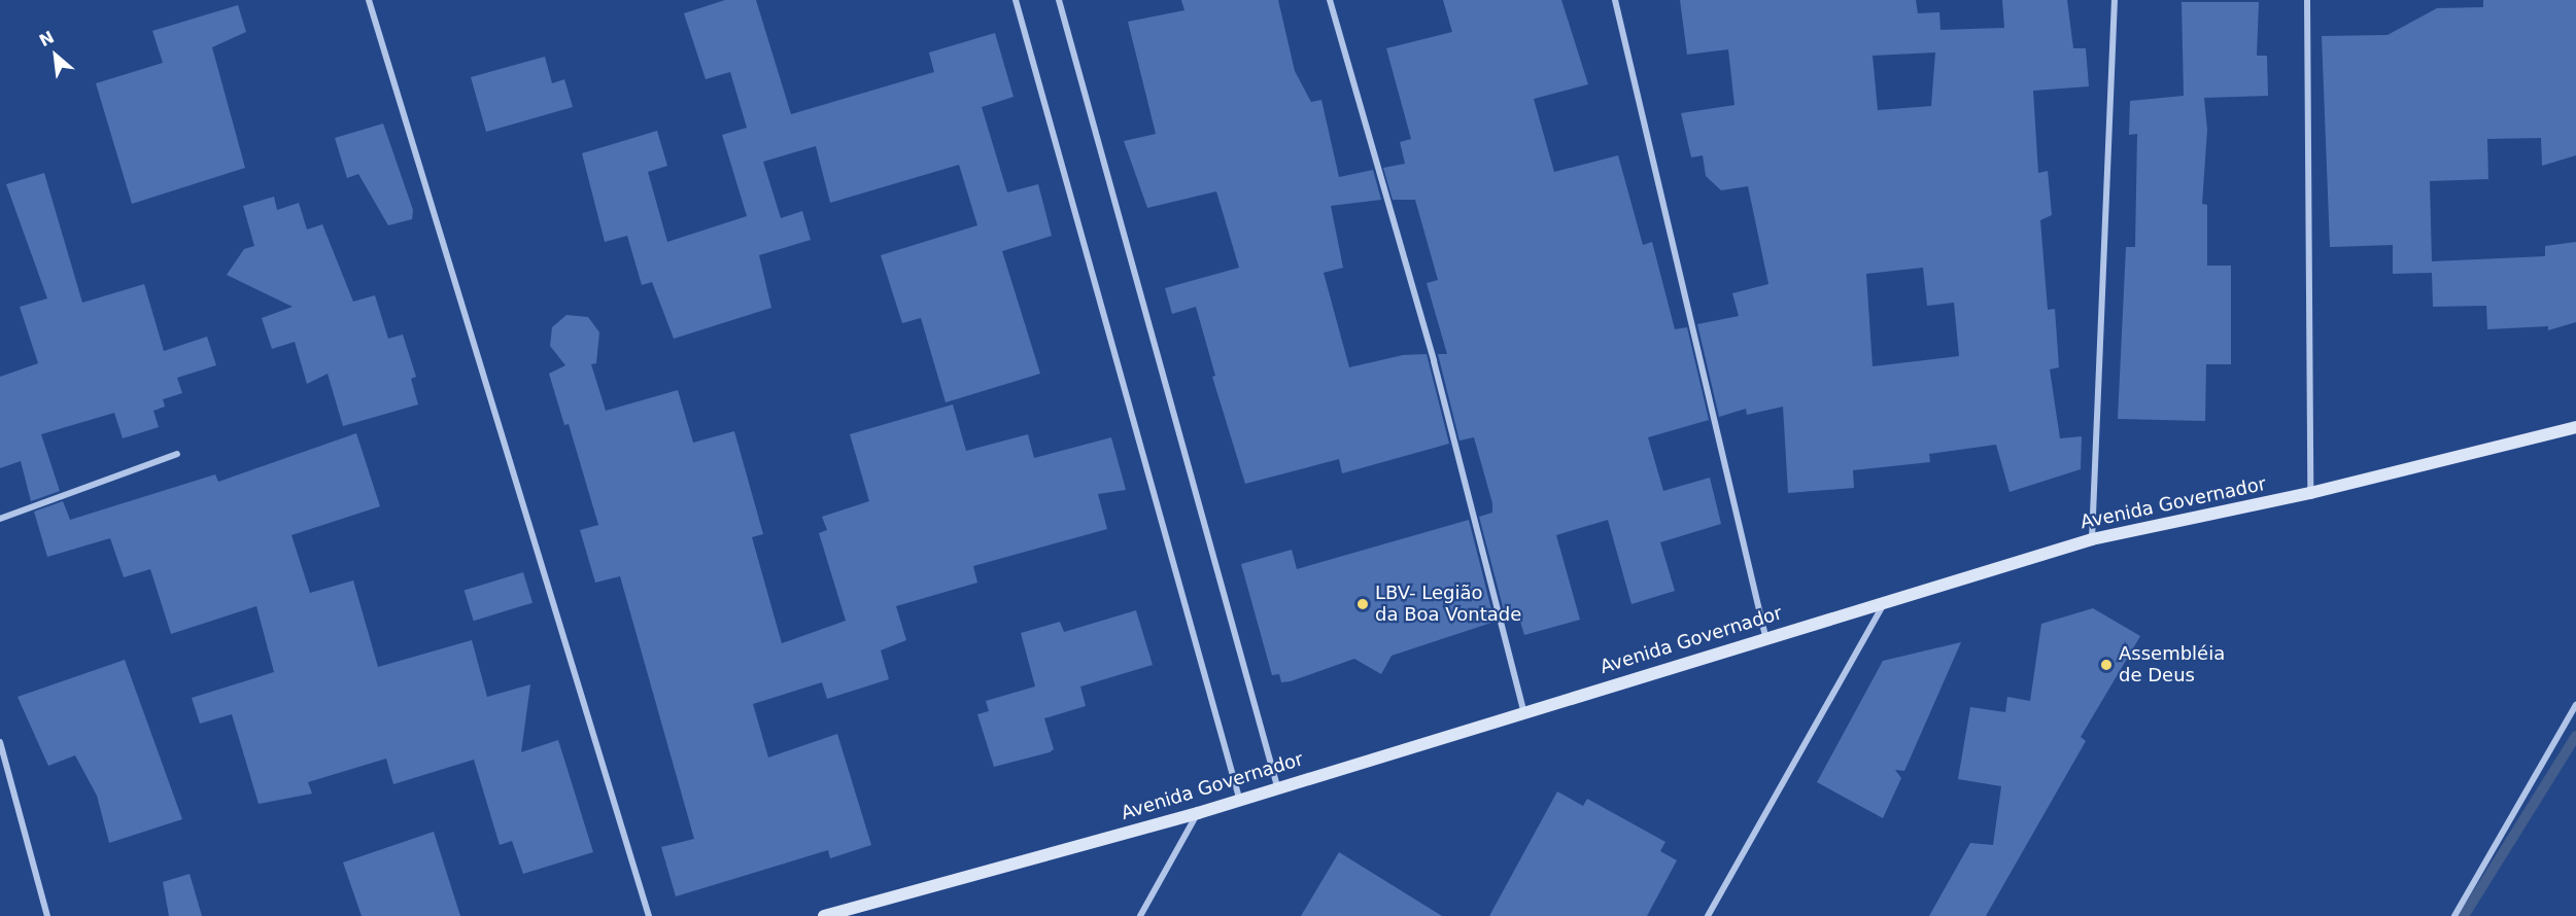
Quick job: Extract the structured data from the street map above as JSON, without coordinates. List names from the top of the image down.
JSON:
{
  "streets": {
    "street": ["Avenida Governador"]
  },
  "places": ["LBV- Legião da Boa Vontade", "Assembléia de Deus"],
  "north": "top left"
}
